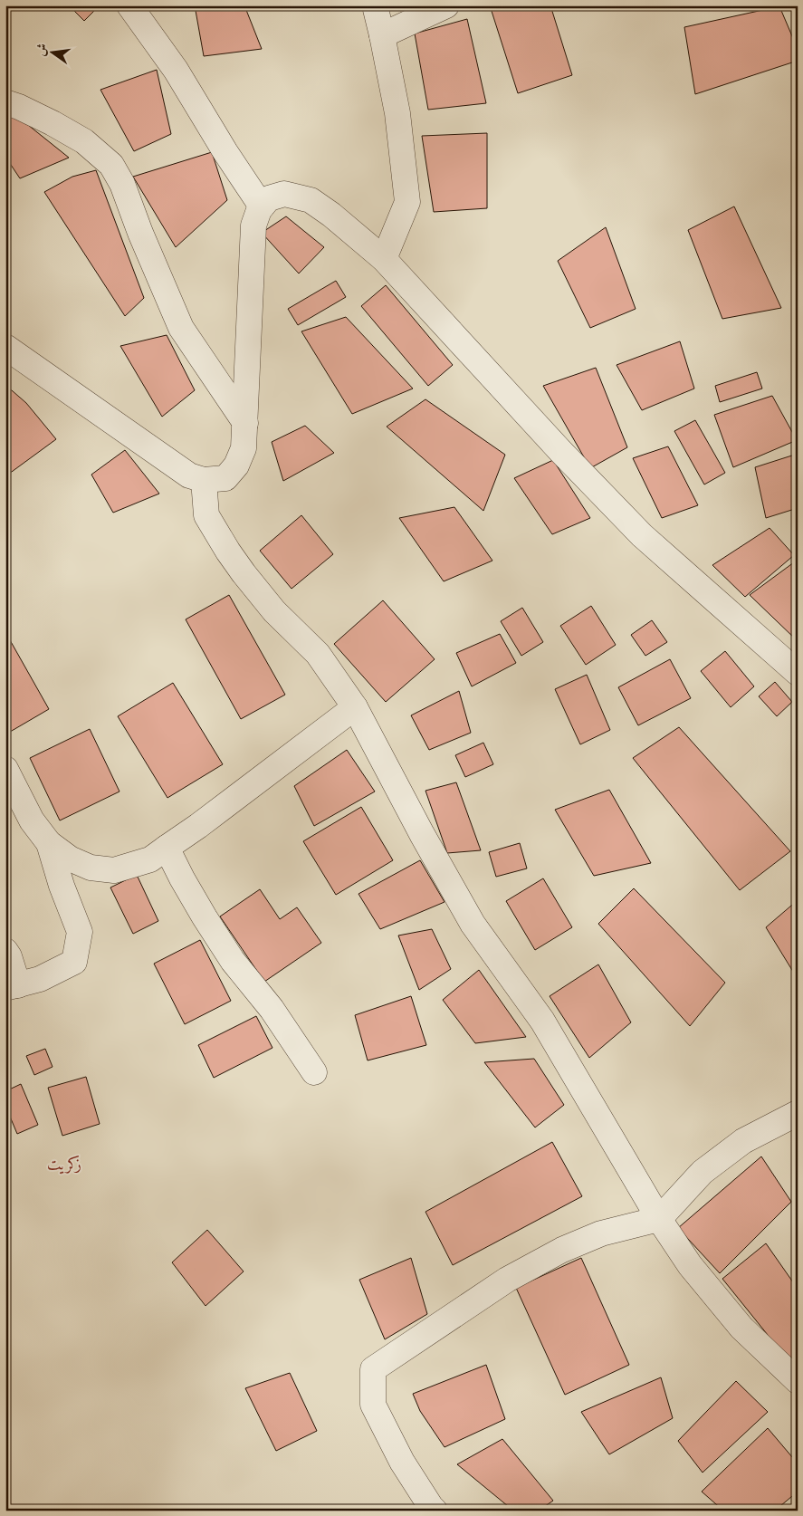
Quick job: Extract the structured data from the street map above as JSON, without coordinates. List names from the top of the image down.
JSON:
{
  "districts": ["زكريت"],
  "north": "left"
}
